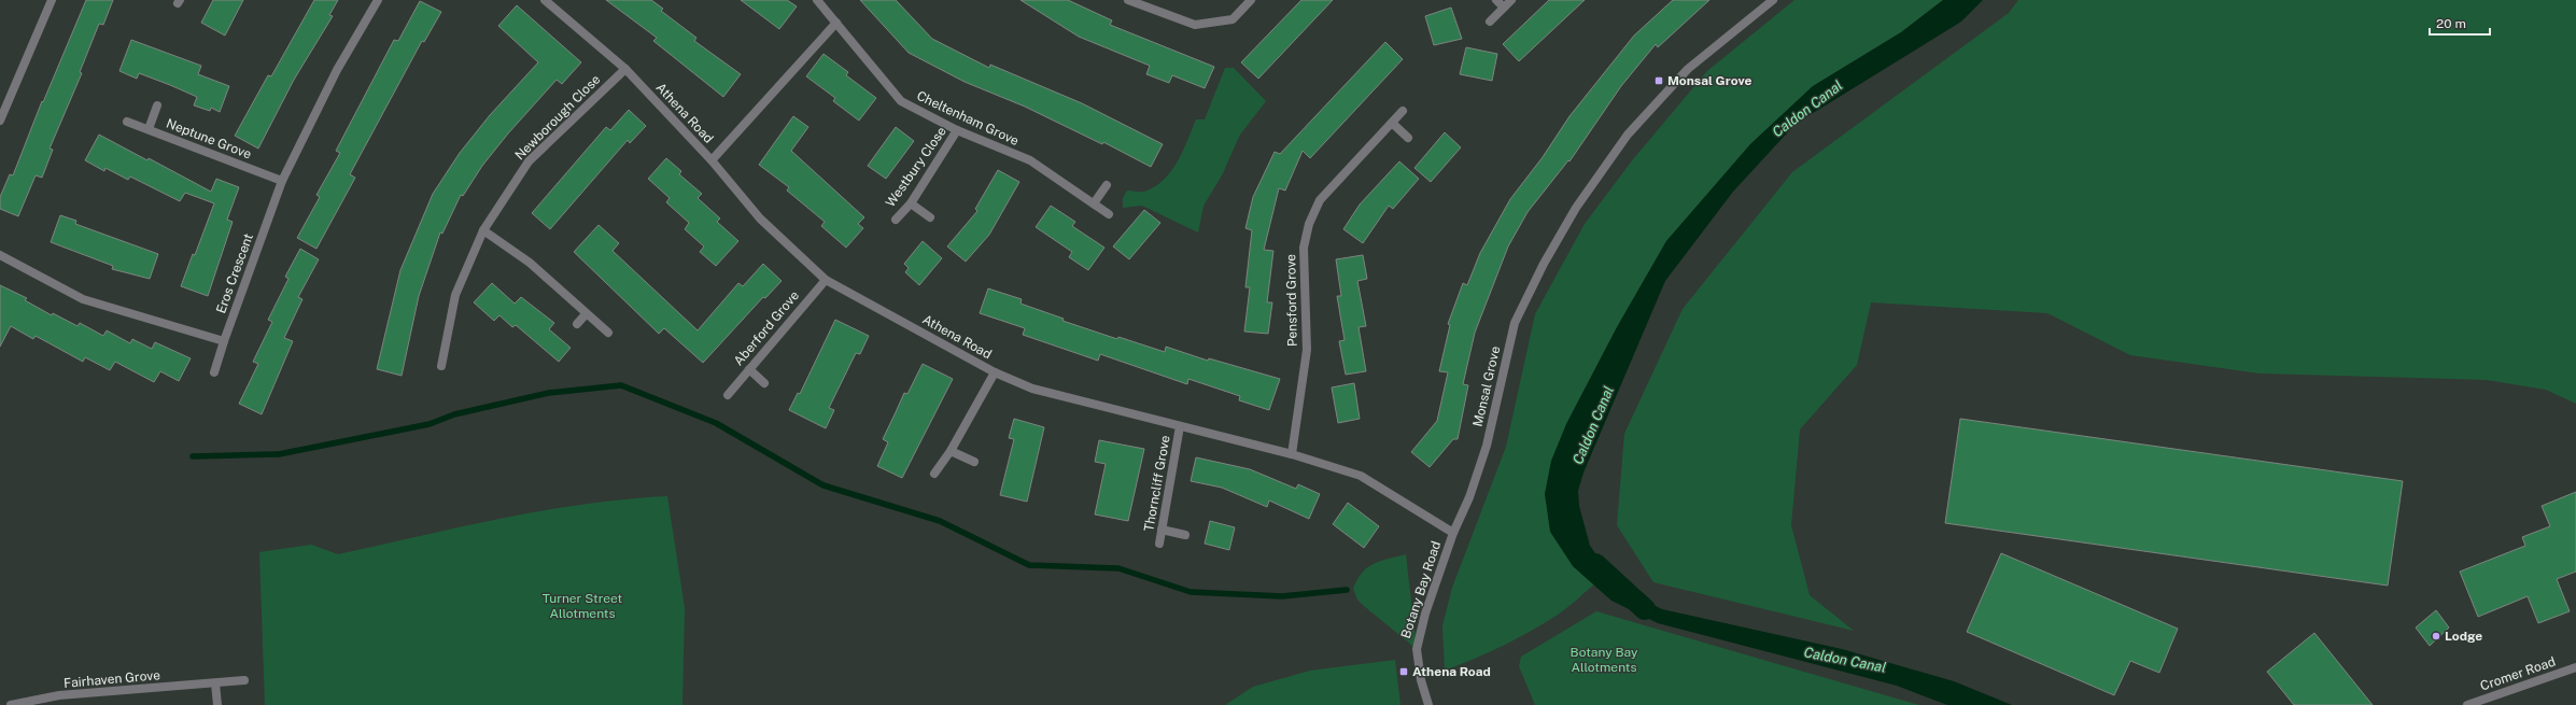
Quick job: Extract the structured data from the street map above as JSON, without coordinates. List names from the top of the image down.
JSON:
{
  "streets": {
    "street": [
      "Athena Road",
      "Newborough Close",
      "Cheltenham Grove",
      "Neptune Grove",
      "Westbury Close",
      "Eros Crescent",
      "Pensford Grove",
      "Aberford Grove",
      "Monsal Grove",
      "Thorncliff Grove",
      "Botany Bay Road",
      "Cromer Road",
      "Fairhaven Grove"
    ]
  },
  "crossings": [
    ["Athena Road", "Newborough Close"],
    ["Athena Road", "Pensford Grove"],
    ["Athena Road", "Aberford Grove"],
    ["Athena Road", "Monsal Grove"],
    ["Athena Road", "Thorncliff Grove"],
    ["Athena Road", "Botany Bay Road"],
    ["Cheltenham Grove", "Westbury Close"],
    ["Neptune Grove", "Eros Crescent"],
    ["Monsal Grove", "Botany Bay Road"]
  ],
  "water": ["Caldon Canal"],
  "parks": ["Turner Street Allotments", "Botany Bay Allotments"],
  "places": {
    "transit": ["Monsal Grove", "Athena Road"],
    "other": ["Lodge"]
  },
  "scale_bar": "20 m"
}
